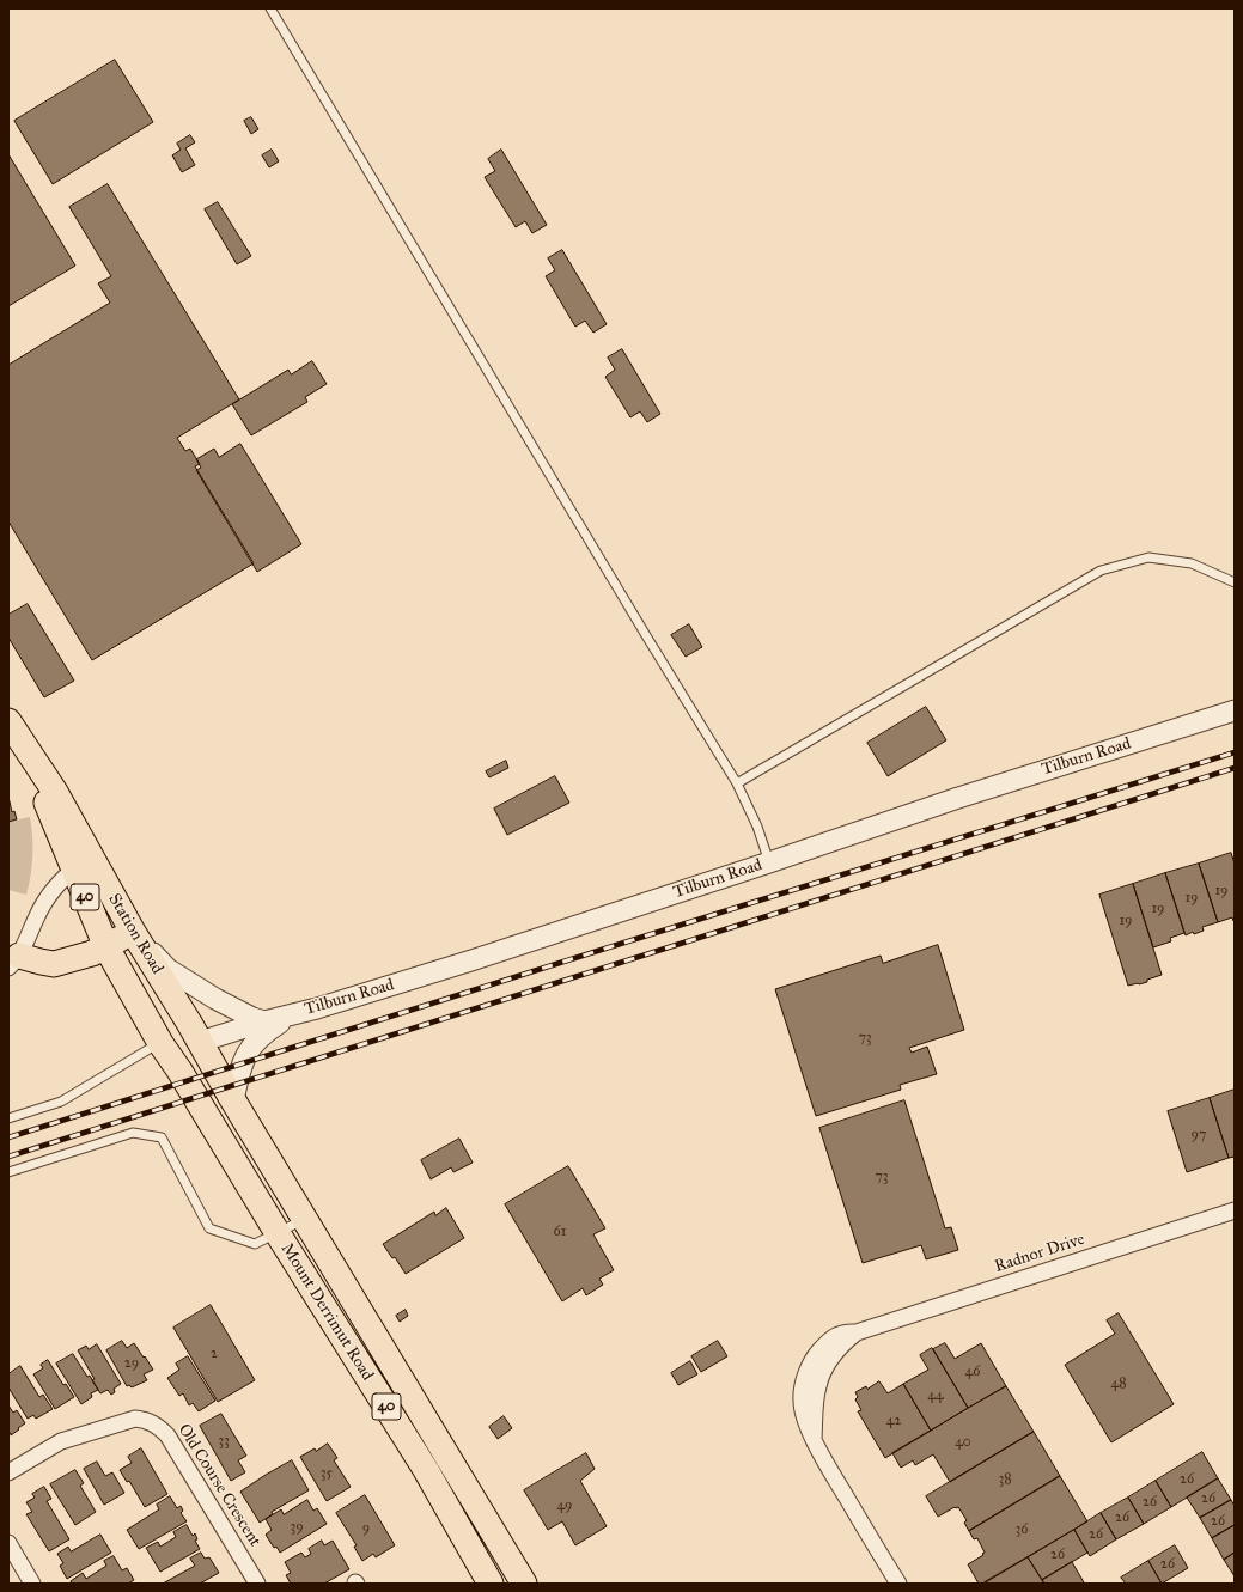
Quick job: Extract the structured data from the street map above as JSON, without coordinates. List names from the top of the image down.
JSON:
{
  "streets": {
    "main road": ["40", "Station Road", "Mount Derrimut Road"],
    "street": ["Tilburn Road", "Radnor Drive", "Old Course Crescent"]
  },
  "crossings": [
    ["Tilburn Road", "Station Road"],
    ["Station Road", "Mount Derrimut Road"]
  ],
  "house_numbers": [
    "19",
    "19",
    "19",
    "19",
    "73",
    "97",
    "73",
    "61",
    "2",
    "29",
    "46",
    "48",
    "44",
    "42",
    "33",
    "40",
    "35",
    "38",
    "26",
    "26",
    "26",
    "49",
    "26",
    "26",
    "39",
    "9",
    "36",
    "26",
    "26",
    "26"
  ]
}
